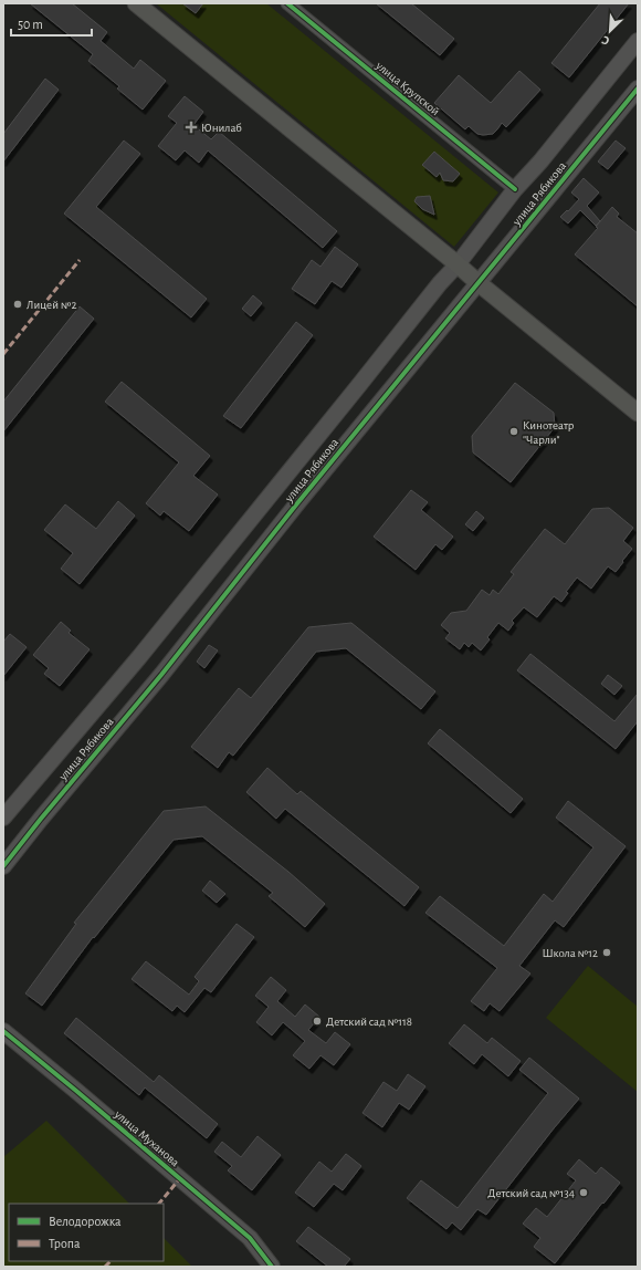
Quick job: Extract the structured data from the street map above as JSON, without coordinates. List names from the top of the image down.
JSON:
{
  "streets": {
    "street": ["улица Крупской", "улица Рябикова", "улица Муханова"]
  },
  "crossings": [
    ["улица Крупской", "улица Рябикова"]
  ],
  "places": {
    "health": ["Юнилаб"],
    "other": [
      "Лицей №2",
      "Кинотеатр \"Чарли\"",
      "Школа №12",
      "Детский сад №118",
      "Детский сад №134"
    ]
  },
  "legend": ["Велодорожка", "Тропа"],
  "scale_bar": "50 m",
  "north": "bottom left"
}
